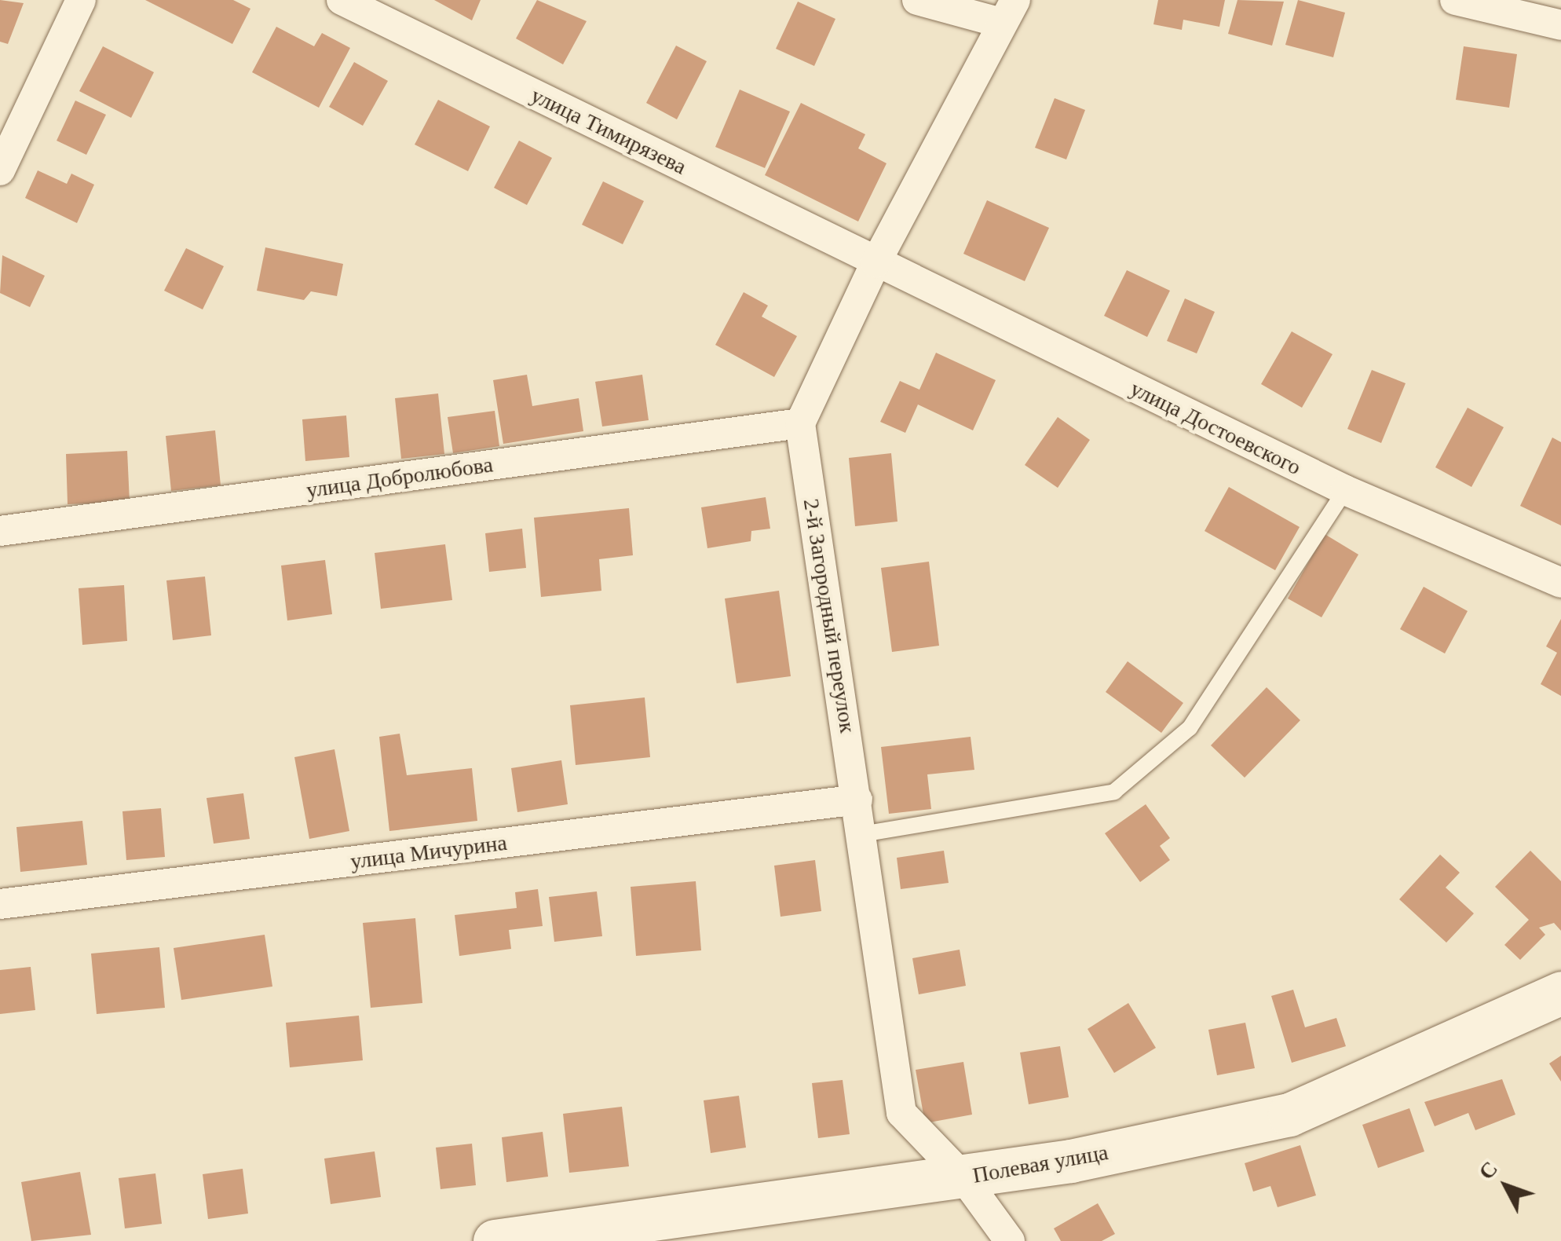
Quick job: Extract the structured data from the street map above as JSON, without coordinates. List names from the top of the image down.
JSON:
{
  "streets": {
    "main road": ["Полевая улица"],
    "street": [
      "улица Тимирязева",
      "улица Достоевского",
      "улица Добролюбова",
      "2-й Загородный переулок",
      "улица Мичурина"
    ]
  },
  "crossings": [
    ["улица Тимирязева", "улица Достоевского"],
    ["улица Добролюбова", "2-й Загородный переулок"],
    ["2-й Загородный переулок", "улица Мичурина"],
    ["2-й Загородный переулок", "Полевая улица"]
  ],
  "north": "top left"
}
